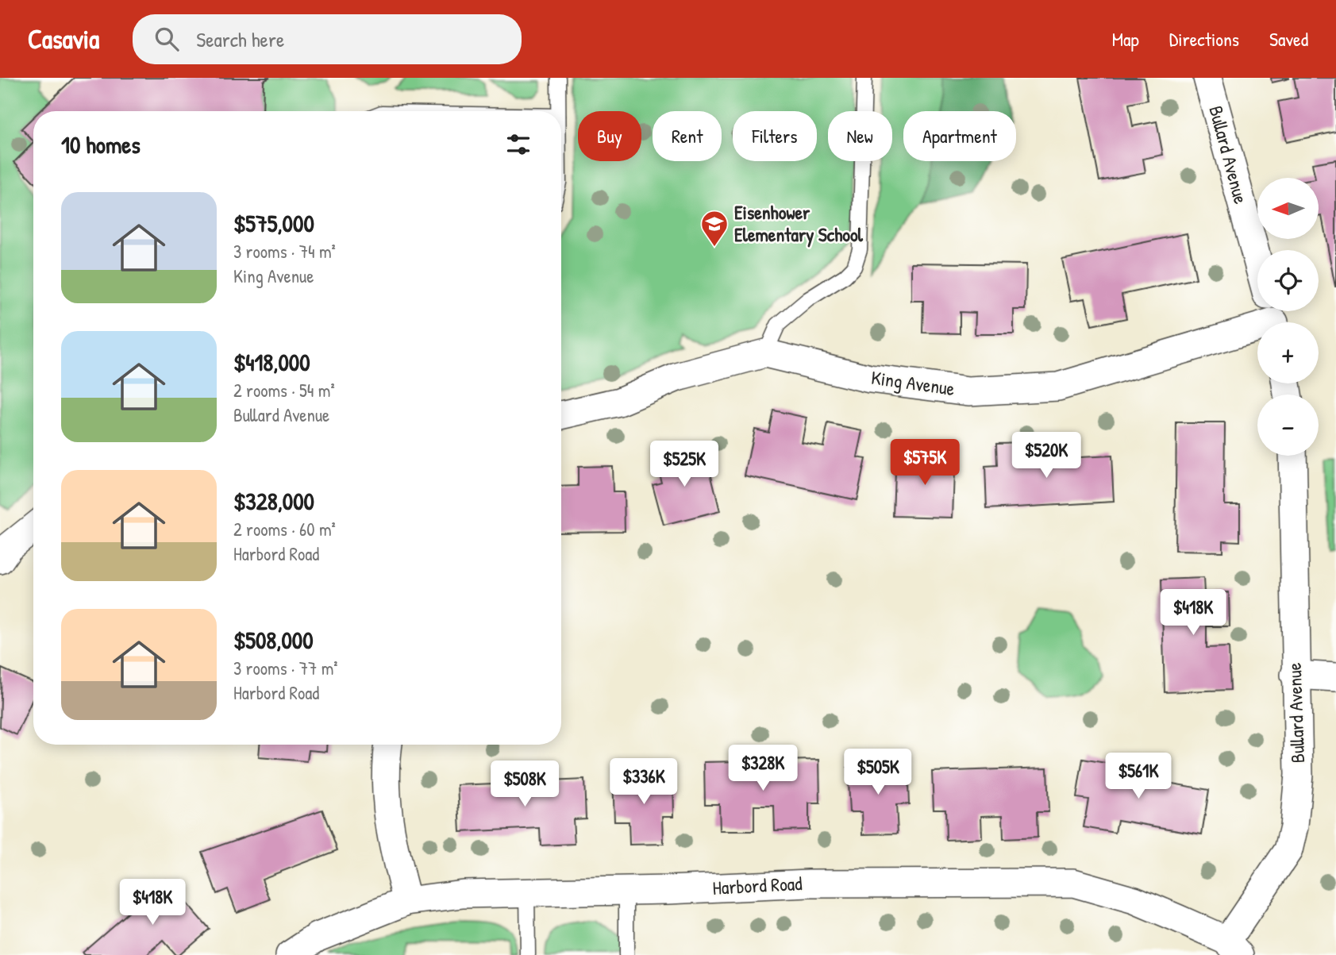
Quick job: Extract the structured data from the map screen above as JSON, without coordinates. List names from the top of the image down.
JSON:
{
  "streets": {
    "street": ["Bullard Avenue", "King Avenue", "Harbord Road"]
  },
  "crossings": [
    ["Bullard Avenue", "Harbord Road"]
  ],
  "places": {
    "school or university": ["Eisenhower Elementary School"]
  },
  "north": "left",
  "page": {
    "header": "Casavia",
    "search": "Search here",
    "nav": ["Map", "Directions", "Saved"],
    "chip": [
      "Buy",
      "Rent",
      "Filters",
      "New",
      "Apartment"
    ],
    "heading": "10 homes",
    "map_buttons": ["+", "−"],
    "list": [
      {
        "name": "$575,000",
        "note": "3 rooms · 74 m² · King Avenue"
      },
      {
        "name": "$418,000",
        "note": "2 rooms · 54 m² · Bullard Avenue"
      },
      {
        "name": "$328,000",
        "note": "2 rooms · 60 m² · Harbord Road"
      },
      {
        "name": "$508,000",
        "note": "3 rooms · 77 m² · Harbord Road"
      }
    ],
    "price": [
      "$520K",
      "$575K",
      "$525K",
      "$418K",
      "$328K",
      "$505K",
      "$561K",
      "$336K",
      "$508K",
      "$418K"
    ]
  }
}
